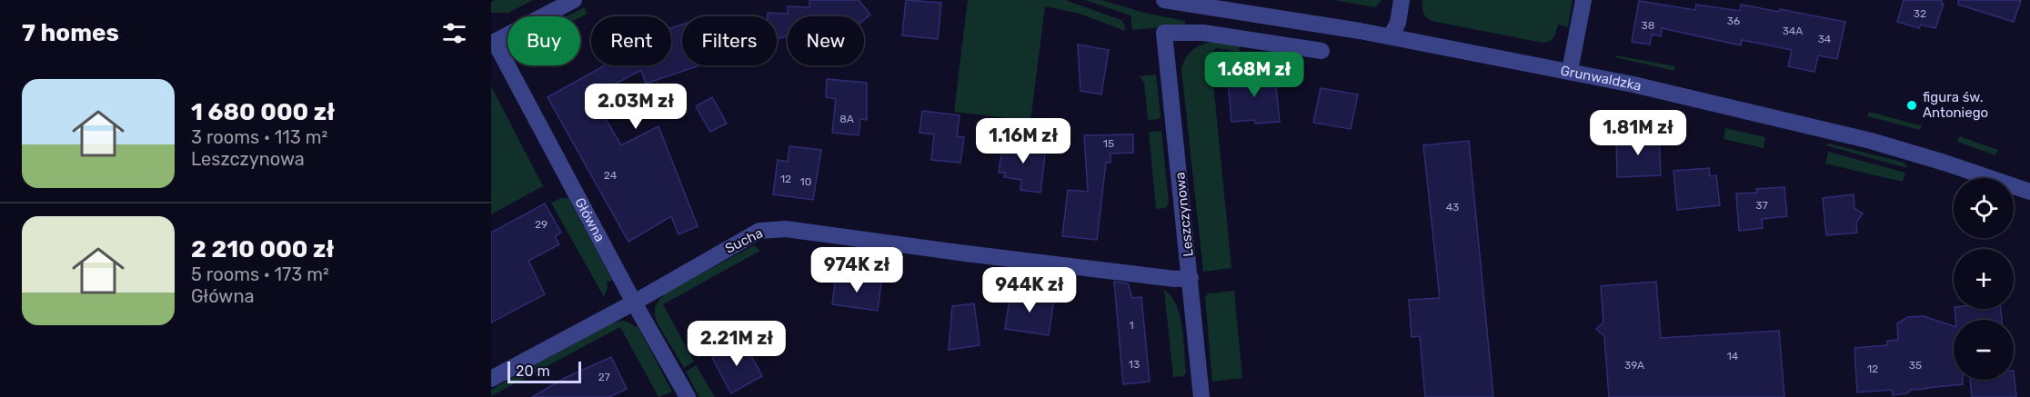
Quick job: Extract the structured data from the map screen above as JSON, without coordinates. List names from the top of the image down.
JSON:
{
  "streets": {
    "street": [
      "Grunwaldzka",
      "Leszczynowa",
      "Główna",
      "Sucha"
    ]
  },
  "crossings": [
    ["Leszczynowa", "Sucha"],
    ["Główna", "Sucha"]
  ],
  "places": ["figura św. Antoniego"],
  "house_numbers": [
    "32",
    "36",
    "38",
    "34A",
    "34",
    "8A",
    "15",
    "24",
    "12",
    "10",
    "37",
    "43",
    "29",
    "1",
    "14",
    "13",
    "39A",
    "35",
    "12",
    "27"
  ],
  "scale_bar": "20 m",
  "page": {
    "heading": "7 homes",
    "chip": [
      "Buy",
      "Rent",
      "Filters",
      "New"
    ],
    "price": [
      "1.68M zł",
      "2.03M zł",
      "1.81M zł",
      "1.16M zł",
      "974K zł",
      "944K zł",
      "2.21M zł"
    ],
    "list": [
      {
        "name": "1 680 000 zł",
        "note": "3 rooms · 113 m² · Leszczynowa"
      },
      {
        "name": "2 210 000 zł",
        "note": "5 rooms · 173 m² · Główna"
      }
    ],
    "map_buttons": ["+", "−"],
    "scale": "20 m"
  }
}
